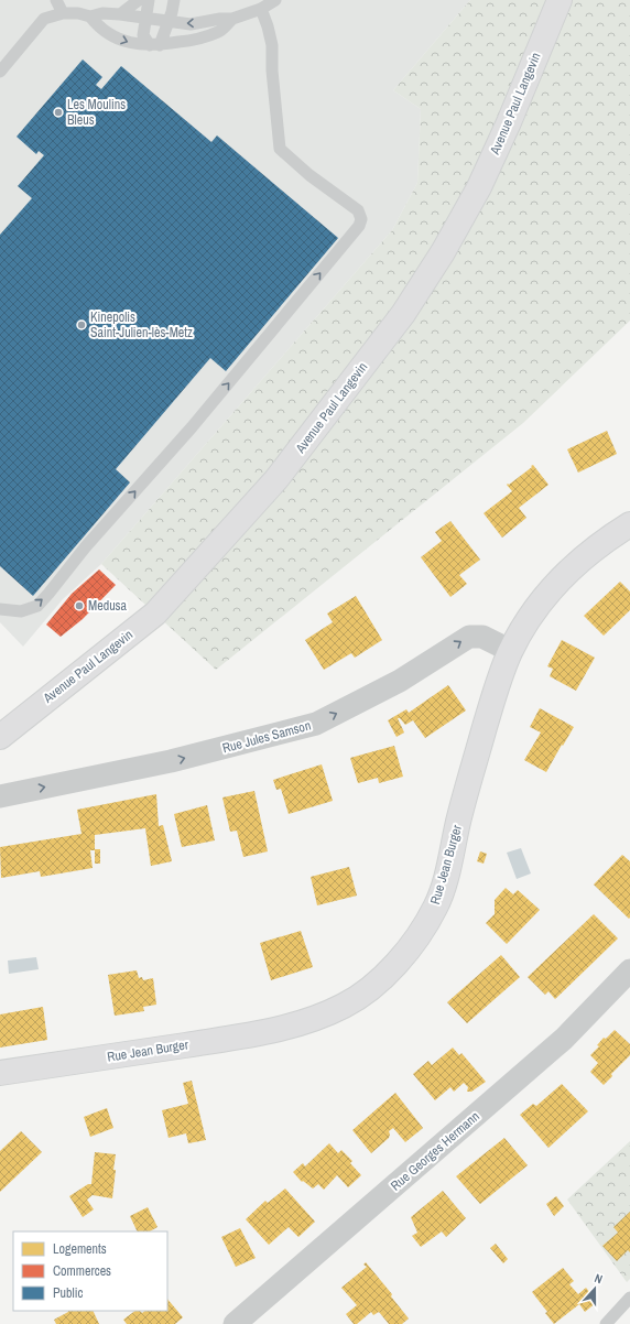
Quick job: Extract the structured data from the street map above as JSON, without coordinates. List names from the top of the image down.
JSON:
{
  "streets": {
    "main road": ["Avenue Paul Langevin", "Rue Jean Burger"],
    "street": ["Rue Jules Samson", "Rue Georges Hermann"]
  },
  "crossings": [
    ["Rue Jules Samson", "Rue Jean Burger"]
  ],
  "one_way": ["Rue Jules Samson"],
  "places": ["Les Moulins Bleus", "Kinepolis Saint-Julien-lès-Metz", "Medusa"],
  "legend": ["Logements", "Commerces", "Public"],
  "north": "top"
}
